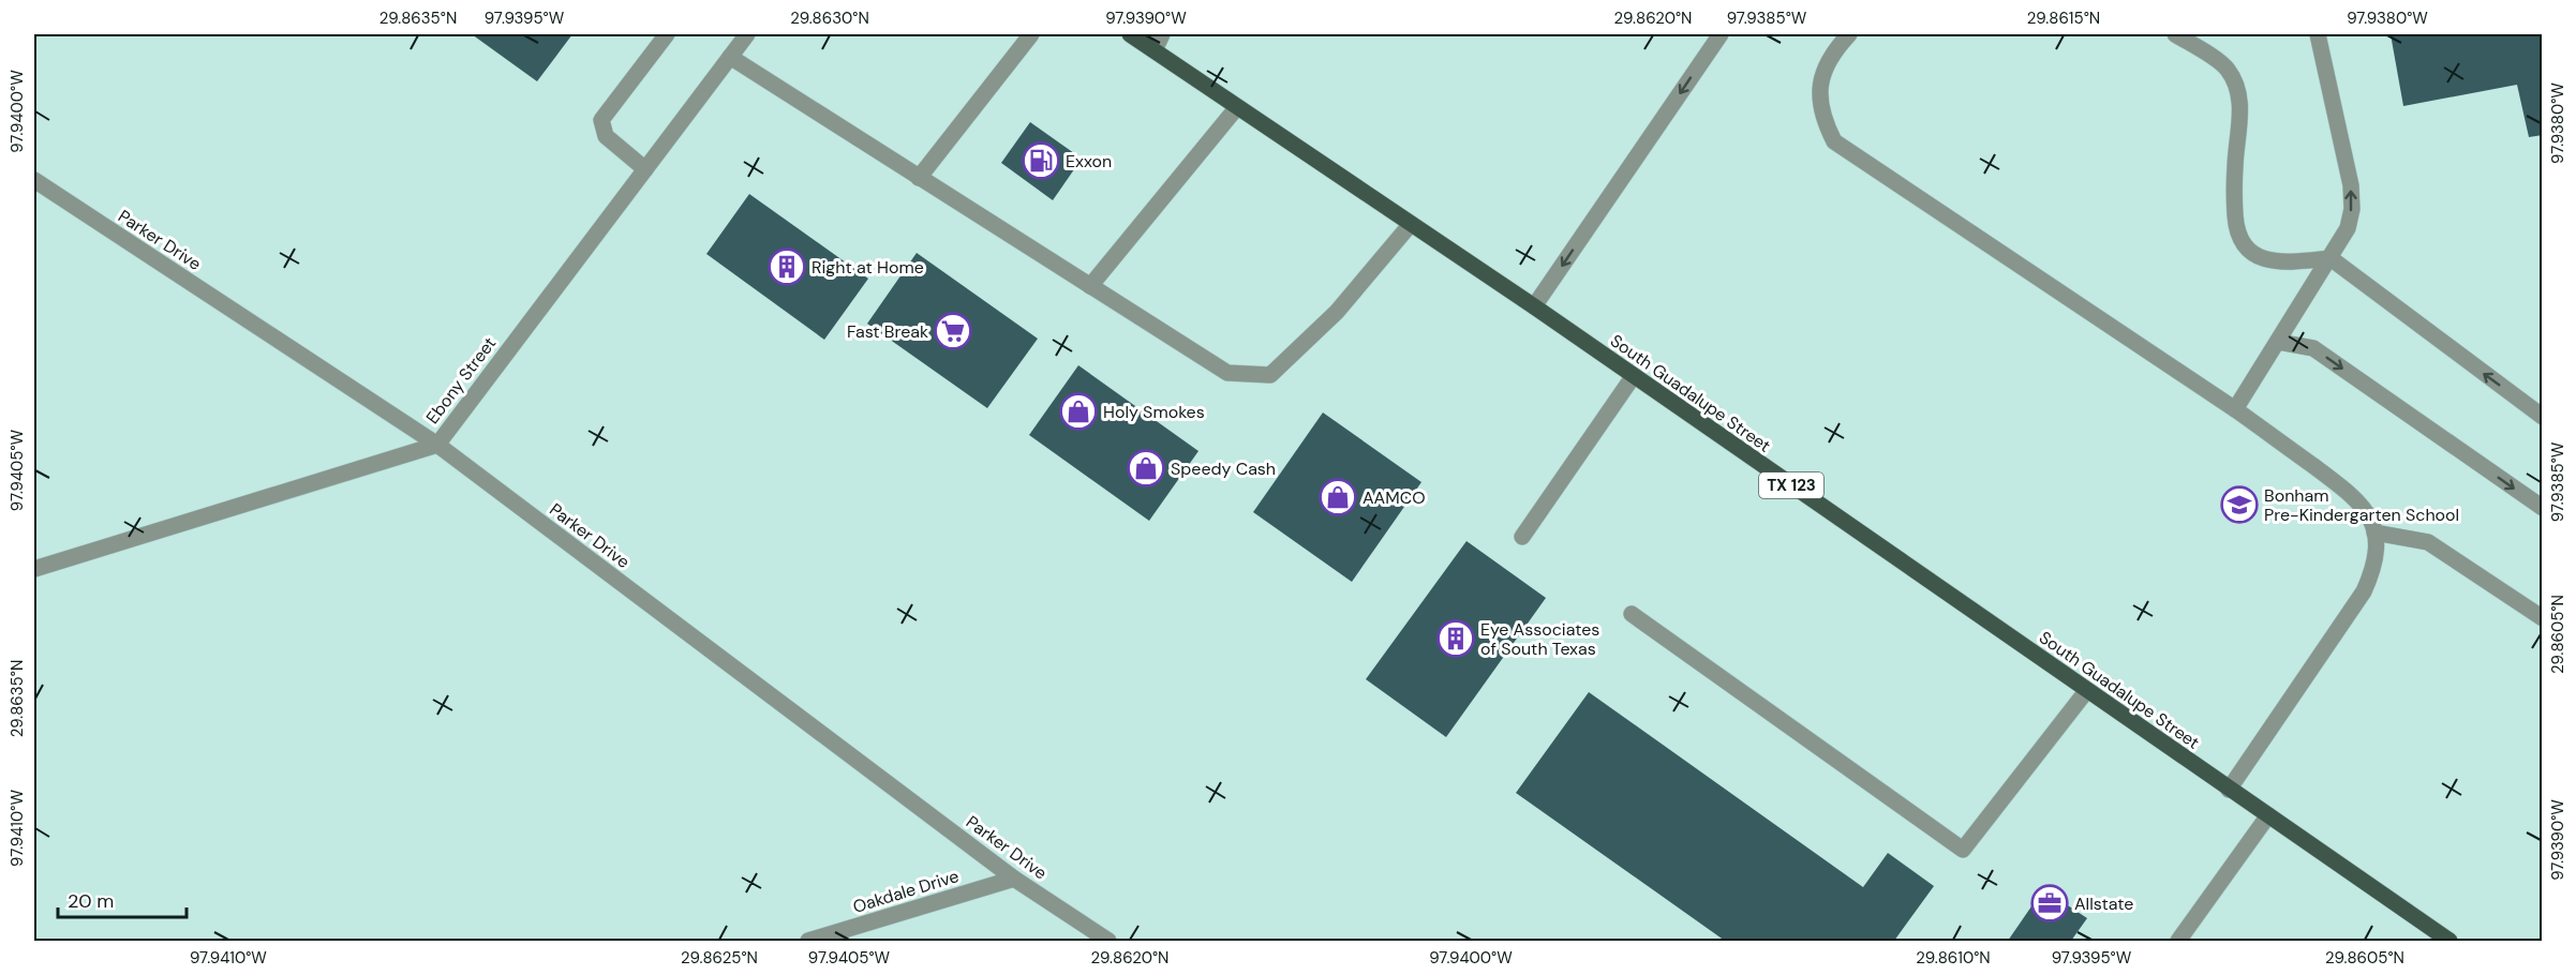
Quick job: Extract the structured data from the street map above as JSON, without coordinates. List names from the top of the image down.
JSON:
{
  "streets": {
    "main road": ["South Guadalupe Street", "TX 123"],
    "street": ["Parker Drive", "Ebony Street", "Oakdale Drive"]
  },
  "crossings": [
    ["Parker Drive", "Ebony Street"],
    ["Parker Drive", "Oakdale Drive"]
  ],
  "places": {
    "fuel station": ["Exxon"],
    "building": ["Right at Home", "Eye Associates of South Texas"],
    "supermarket": ["Fast Break"],
    "shop": ["Holy Smokes", "Speedy Cash", "AAMCO"],
    "school or university": ["Bonham Pre-Kindergarten School"],
    "office": ["Allstate"]
  },
  "scale_bar": "20 m",
  "coordinates": [
    "29.8635°N",
    "97.9395°W",
    "29.8630°N",
    "97.9390°W",
    "29.8620°N",
    "97.9385°W",
    "29.8615°N",
    "97.9380°W",
    "97.9400°W",
    "97.9405°W",
    "29.8605°N",
    "97.9410°W",
    "29.8625°N",
    "29.8610°N"
  ]
}
